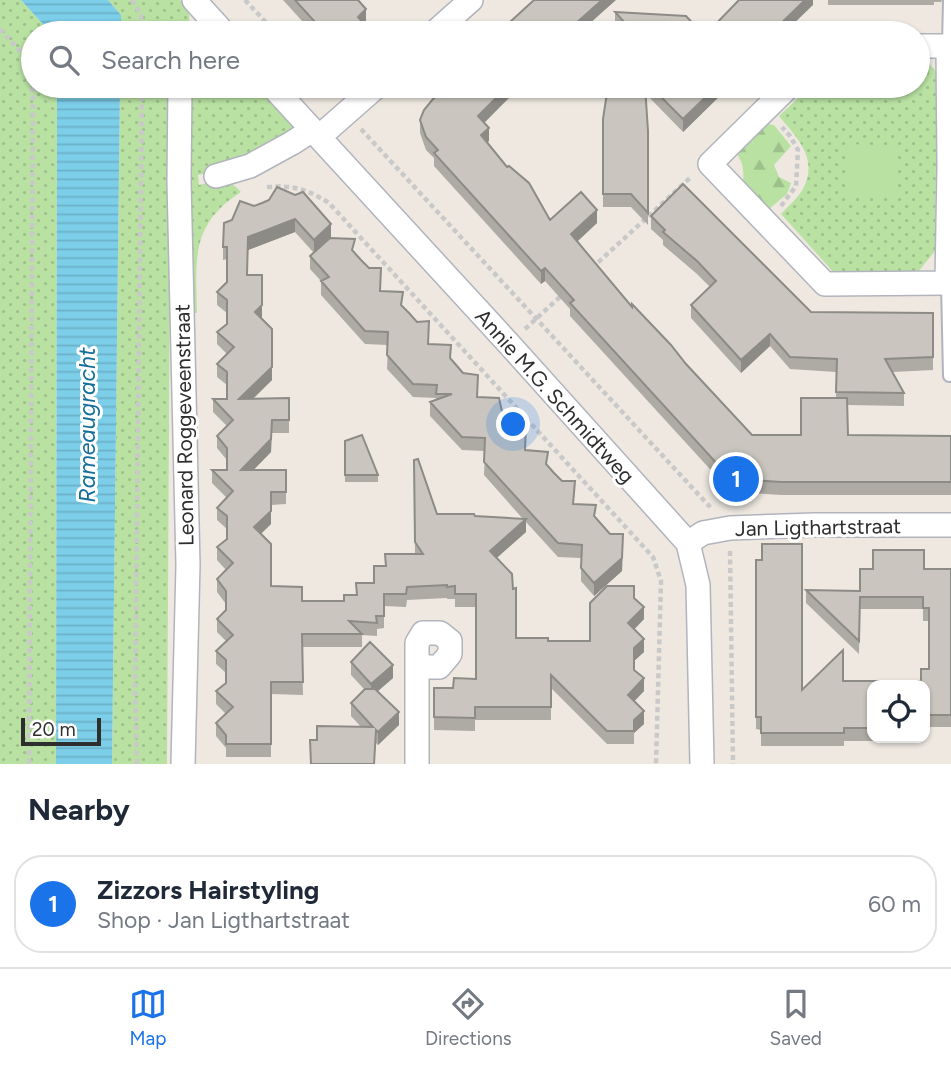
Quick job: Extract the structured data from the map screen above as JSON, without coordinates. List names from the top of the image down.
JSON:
{
  "streets": {
    "street": ["Annie M.G. Schmidtweg", "Leonard Roggeveenstraat", "Jan Ligthartstraat"]
  },
  "crossings": [
    ["Annie M.G. Schmidtweg", "Jan Ligthartstraat"]
  ],
  "water": ["Rameaugracht"],
  "scale_bar": "20 m",
  "page": {
    "search": "Search here",
    "pins": "1",
    "scale": "20 m",
    "heading": "Nearby",
    "list": [
      {
        "mark": "1",
        "name": "Zizzors Hairstyling",
        "note": "Shop · Jan Ligthartstraat",
        "value": "60 m"
      }
    ],
    "nav": ["Map", "Directions", "Saved"]
  }
}
